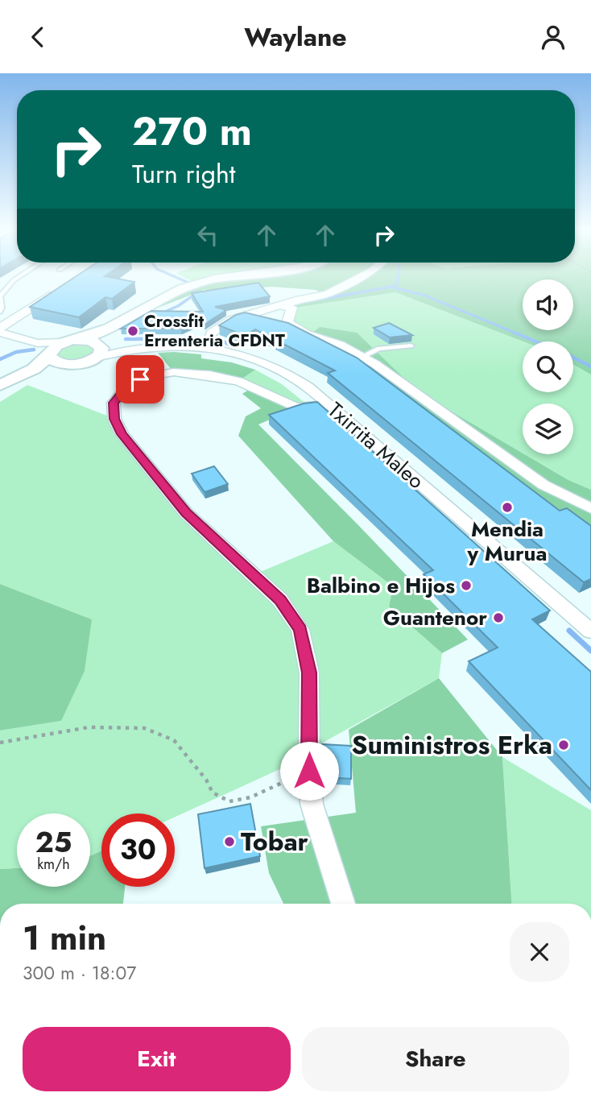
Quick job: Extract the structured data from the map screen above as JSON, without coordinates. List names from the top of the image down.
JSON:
{
  "streets": {
    "street": ["Txirrita Maleo"]
  },
  "places": [
    "Crossfit Errenteria CFDNT",
    "Mendia y Murua",
    "Balbino e Hijos",
    "Guantenor",
    "Suministros Erka",
    "Tobar"
  ],
  "page": {
    "header": "Waylane",
    "turn": ["270 m", "Turn right"],
    "speed": "25 km/h",
    "limit": "30",
    "heading": ["1 min", "300 m · 18:07"],
    "buttons": ["Exit", "Share"]
  }
}
